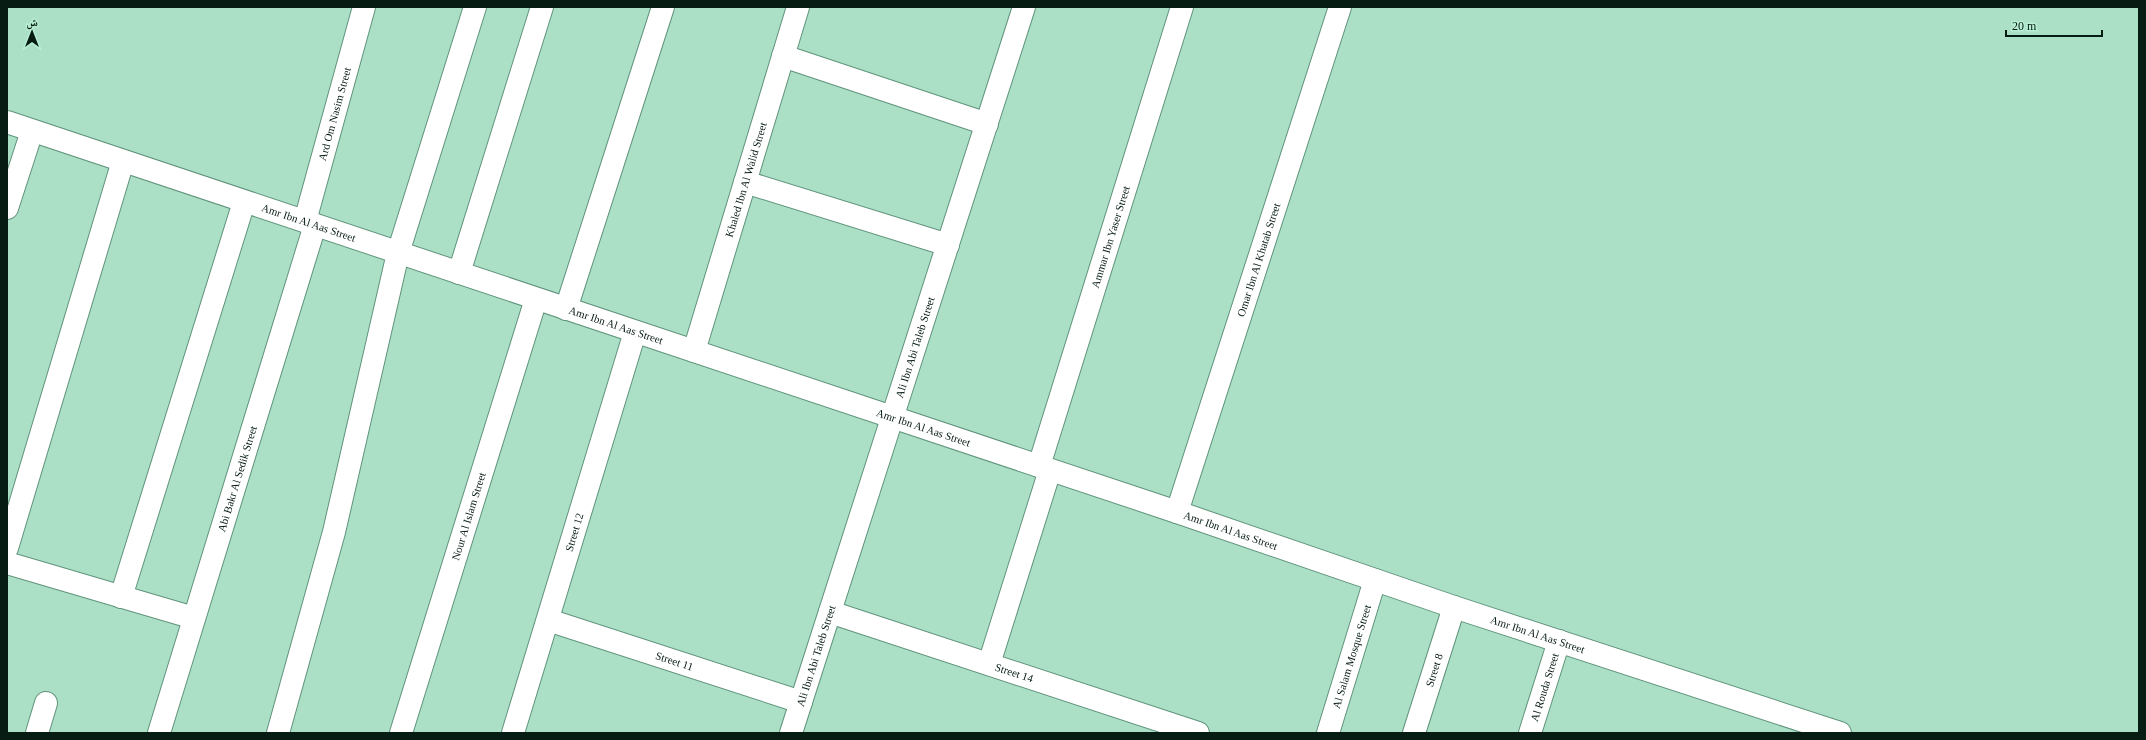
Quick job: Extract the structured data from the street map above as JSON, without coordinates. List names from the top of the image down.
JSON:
{
  "streets": {
    "street": [
      "Ard Om Nasim Street",
      "Khaled Ibn Al Walid Street",
      "Amr Ibn Al Aas Street",
      "Ammar Ibn Yaser Street",
      "Omar Ibn Al Khatab Street",
      "Ali Ibn Abi Taleb Street",
      "Abi Bakr Al Sedik Street",
      "Nour Al Islam Street",
      "Street 12",
      "Al Salam Mosque Street",
      "Street 11",
      "Street 8",
      "Street 14",
      "Al Rouda Street"
    ]
  },
  "crossings": [
    ["Ard Om Nasim Street", "Amr Ibn Al Aas Street"],
    ["Ard Om Nasim Street", "Abi Bakr Al Sedik Street"],
    ["Khaled Ibn Al Walid Street", "Amr Ibn Al Aas Street"],
    ["Amr Ibn Al Aas Street", "Ammar Ibn Yaser Street"],
    ["Amr Ibn Al Aas Street", "Omar Ibn Al Khatab Street"],
    ["Amr Ibn Al Aas Street", "Ali Ibn Abi Taleb Street"],
    ["Amr Ibn Al Aas Street", "Abi Bakr Al Sedik Street"],
    ["Amr Ibn Al Aas Street", "Nour Al Islam Street"],
    ["Amr Ibn Al Aas Street", "Street 12"],
    ["Amr Ibn Al Aas Street", "Al Salam Mosque Street"],
    ["Amr Ibn Al Aas Street", "Street 8"],
    ["Amr Ibn Al Aas Street", "Al Rouda Street"],
    ["Ammar Ibn Yaser Street", "Street 14"],
    ["Ali Ibn Abi Taleb Street", "Street 11"],
    ["Ali Ibn Abi Taleb Street", "Street 14"],
    ["Street 12", "Street 11"]
  ],
  "scale_bar": "20 m",
  "north": "top"
}
